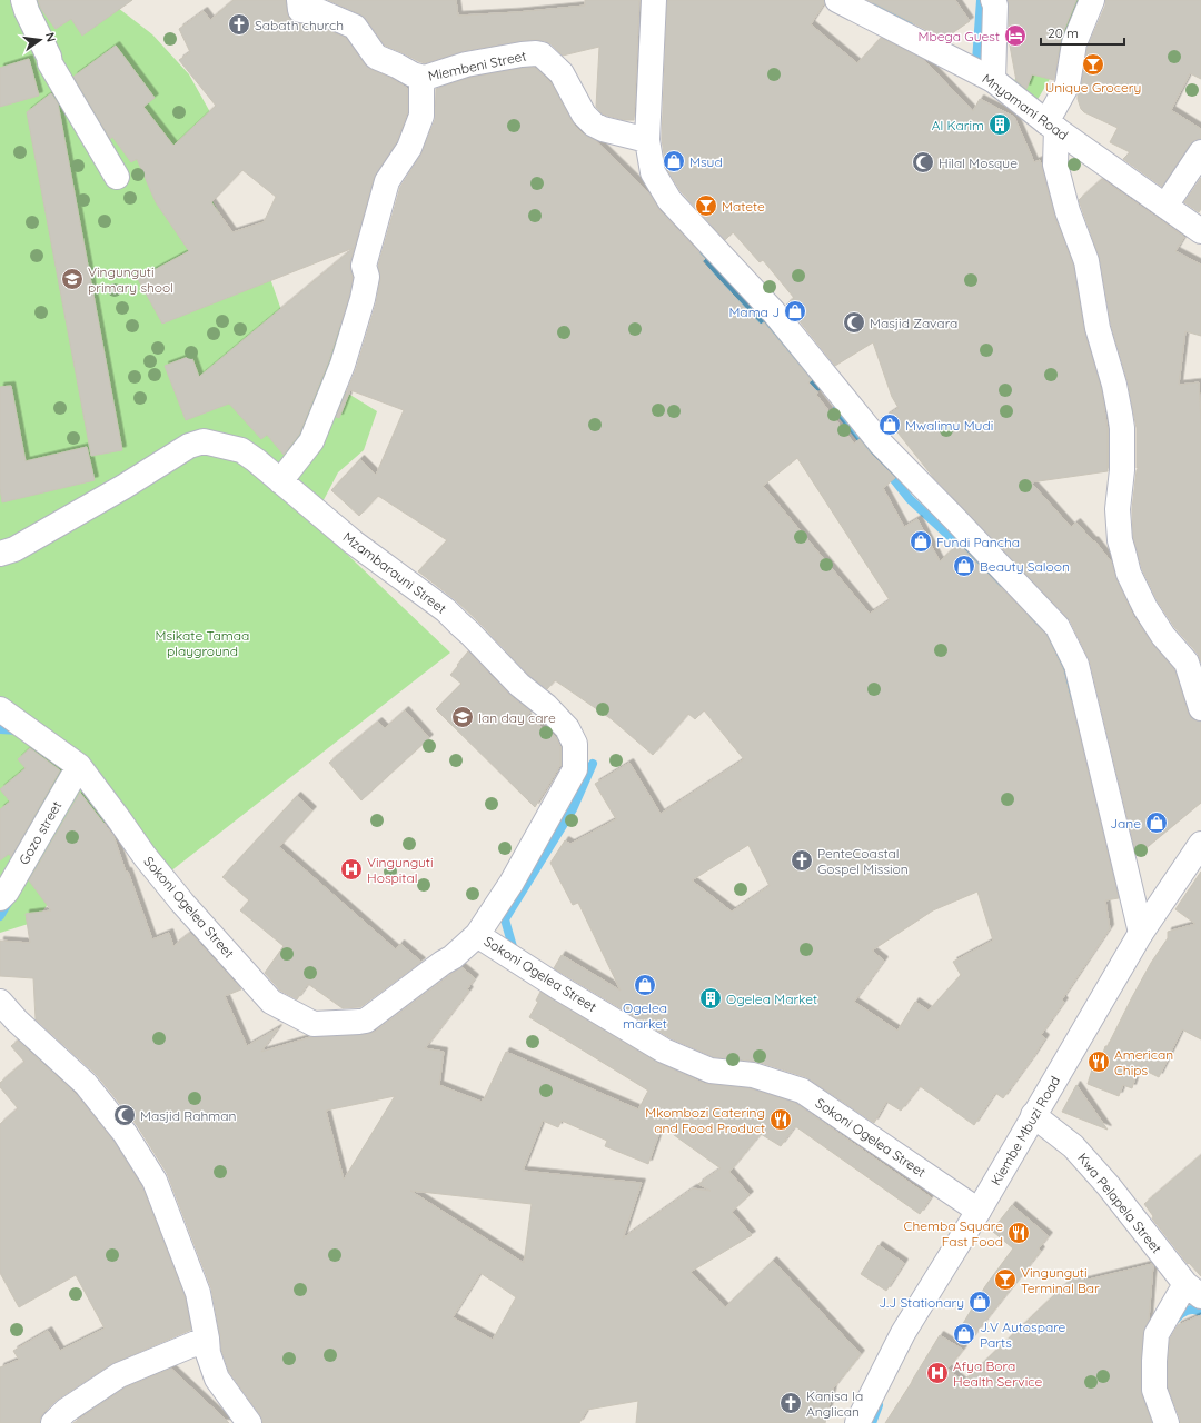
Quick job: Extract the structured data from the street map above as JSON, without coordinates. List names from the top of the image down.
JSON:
{
  "streets": {
    "street": [
      "Miembeni Street",
      "Mnyamani Road",
      "Mzambarauni Street",
      "Gozo street",
      "Sokoni Ogelea Street",
      "Kiembe Mbuzi Road",
      "Kwa Pelapela Street"
    ]
  },
  "crossings": [
    ["Mzambarauni Street", "Sokoni Ogelea Street"],
    ["Gozo street", "Sokoni Ogelea Street"],
    ["Sokoni Ogelea Street", "Kiembe Mbuzi Road"],
    ["Kiembe Mbuzi Road", "Kwa Pelapela Street"]
  ],
  "parks": ["Msikate Tamaa playground"],
  "places": {
    "church": ["Sabath church", "PenteCoastal Gospel Mission", "Kanisa la Anglican"],
    "hotel": ["Mbega Guest"],
    "bar": ["Unique Grocery", "Matete", "Vingunguti Terminal Bar"],
    "building": ["Al Karim", "Ogelea Market"],
    "shop": [
      "Msud",
      "Mama J",
      "Mwalimu Mudi",
      "Fundi Pancha",
      "Beauty Saloon",
      "Jane",
      "Ogelea market",
      "J.J Stationary",
      "J.V Autospare Parts"
    ],
    "mosque": ["Hilal Mosque", "Masjid Zavara", "Masjid Rahman"],
    "school or university": ["Vingunguti primary shool", "Ian day care"],
    "hospital": ["Vingunguti Hospital", "Afya Bora Health Service"],
    "restaurant": ["American Chips", "Mkombozi Catering and Food Product", "Chemba Square Fast Food"]
  },
  "scale_bar": "20 m",
  "north": "right"
}
